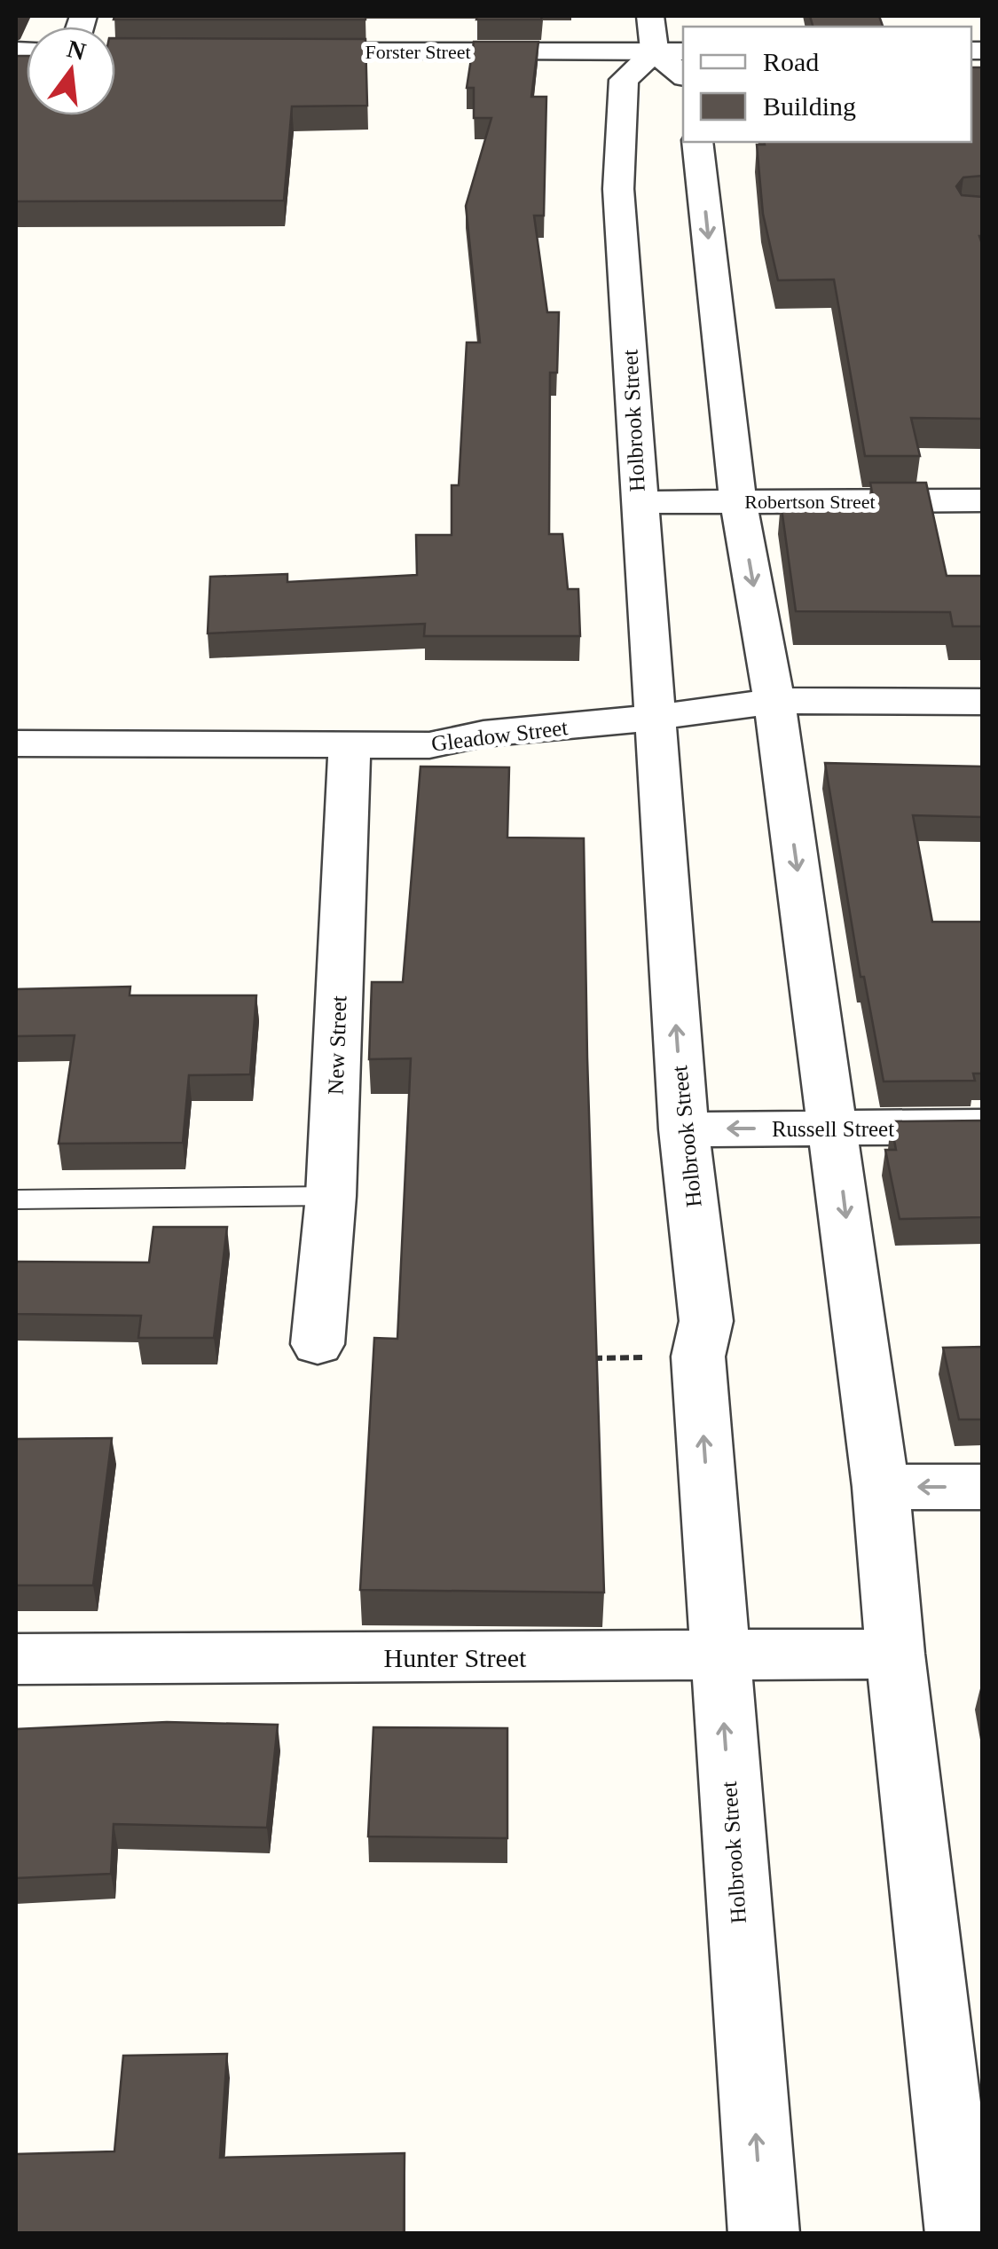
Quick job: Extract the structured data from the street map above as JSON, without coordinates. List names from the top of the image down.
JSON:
{
  "streets": {
    "street": [
      "Forster Street",
      "Holbrook Street",
      "Robertson Street",
      "Gleadow Street",
      "New Street",
      "Russell Street",
      "Hunter Street"
    ]
  },
  "crossings": [
    ["Forster Street", "Holbrook Street"],
    ["Holbrook Street", "Robertson Street"],
    ["Holbrook Street", "Gleadow Street"],
    ["Holbrook Street", "Russell Street"],
    ["Holbrook Street", "Hunter Street"],
    ["Gleadow Street", "New Street"]
  ],
  "one_way": ["Russell Street"],
  "legend": ["Road", "Building"],
  "north": "top"
}
